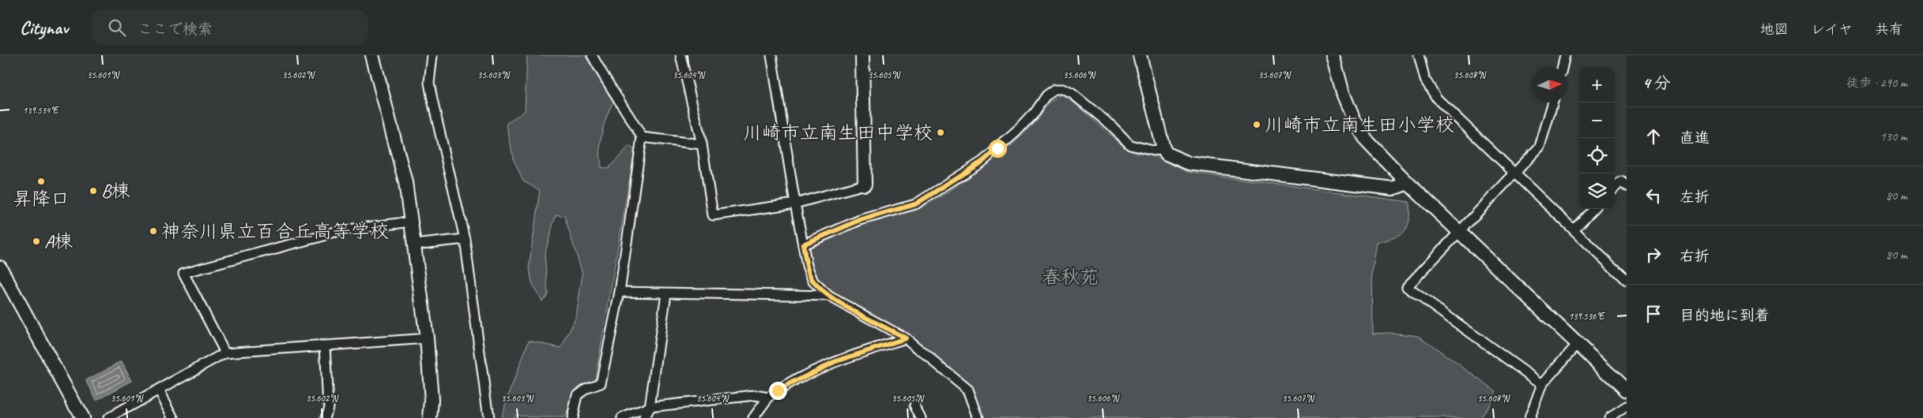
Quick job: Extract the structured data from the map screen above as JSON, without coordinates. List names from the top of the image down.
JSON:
{
  "parks": ["春秋苑"],
  "places": [
    "川崎市立南生田小学校",
    "川崎市立南生田中学校",
    "昇降口",
    "B棟",
    "神奈川県立百合丘高等学校",
    "A棟"
  ],
  "north": "right",
  "page": {
    "header": "Citynav",
    "search": "ここで検索",
    "nav": ["地図", "レイヤ", "共有"],
    "heading": ["4 分", "徒歩 · 290 m"],
    "map_buttons": ["+", "−"],
    "list": [
      ["直進", "130 m"],
      ["左折", "80 m"],
      ["右折", "80 m"],
      "目的地に到着"
    ]
  },
  "coordinates": [
    "35.601°N",
    "35.602°N",
    "35.603°N",
    "35.604°N",
    "35.605°N",
    "35.606°N",
    "35.607°N",
    "35.608°N",
    "139.534°E",
    "139.536°E"
  ]
}
